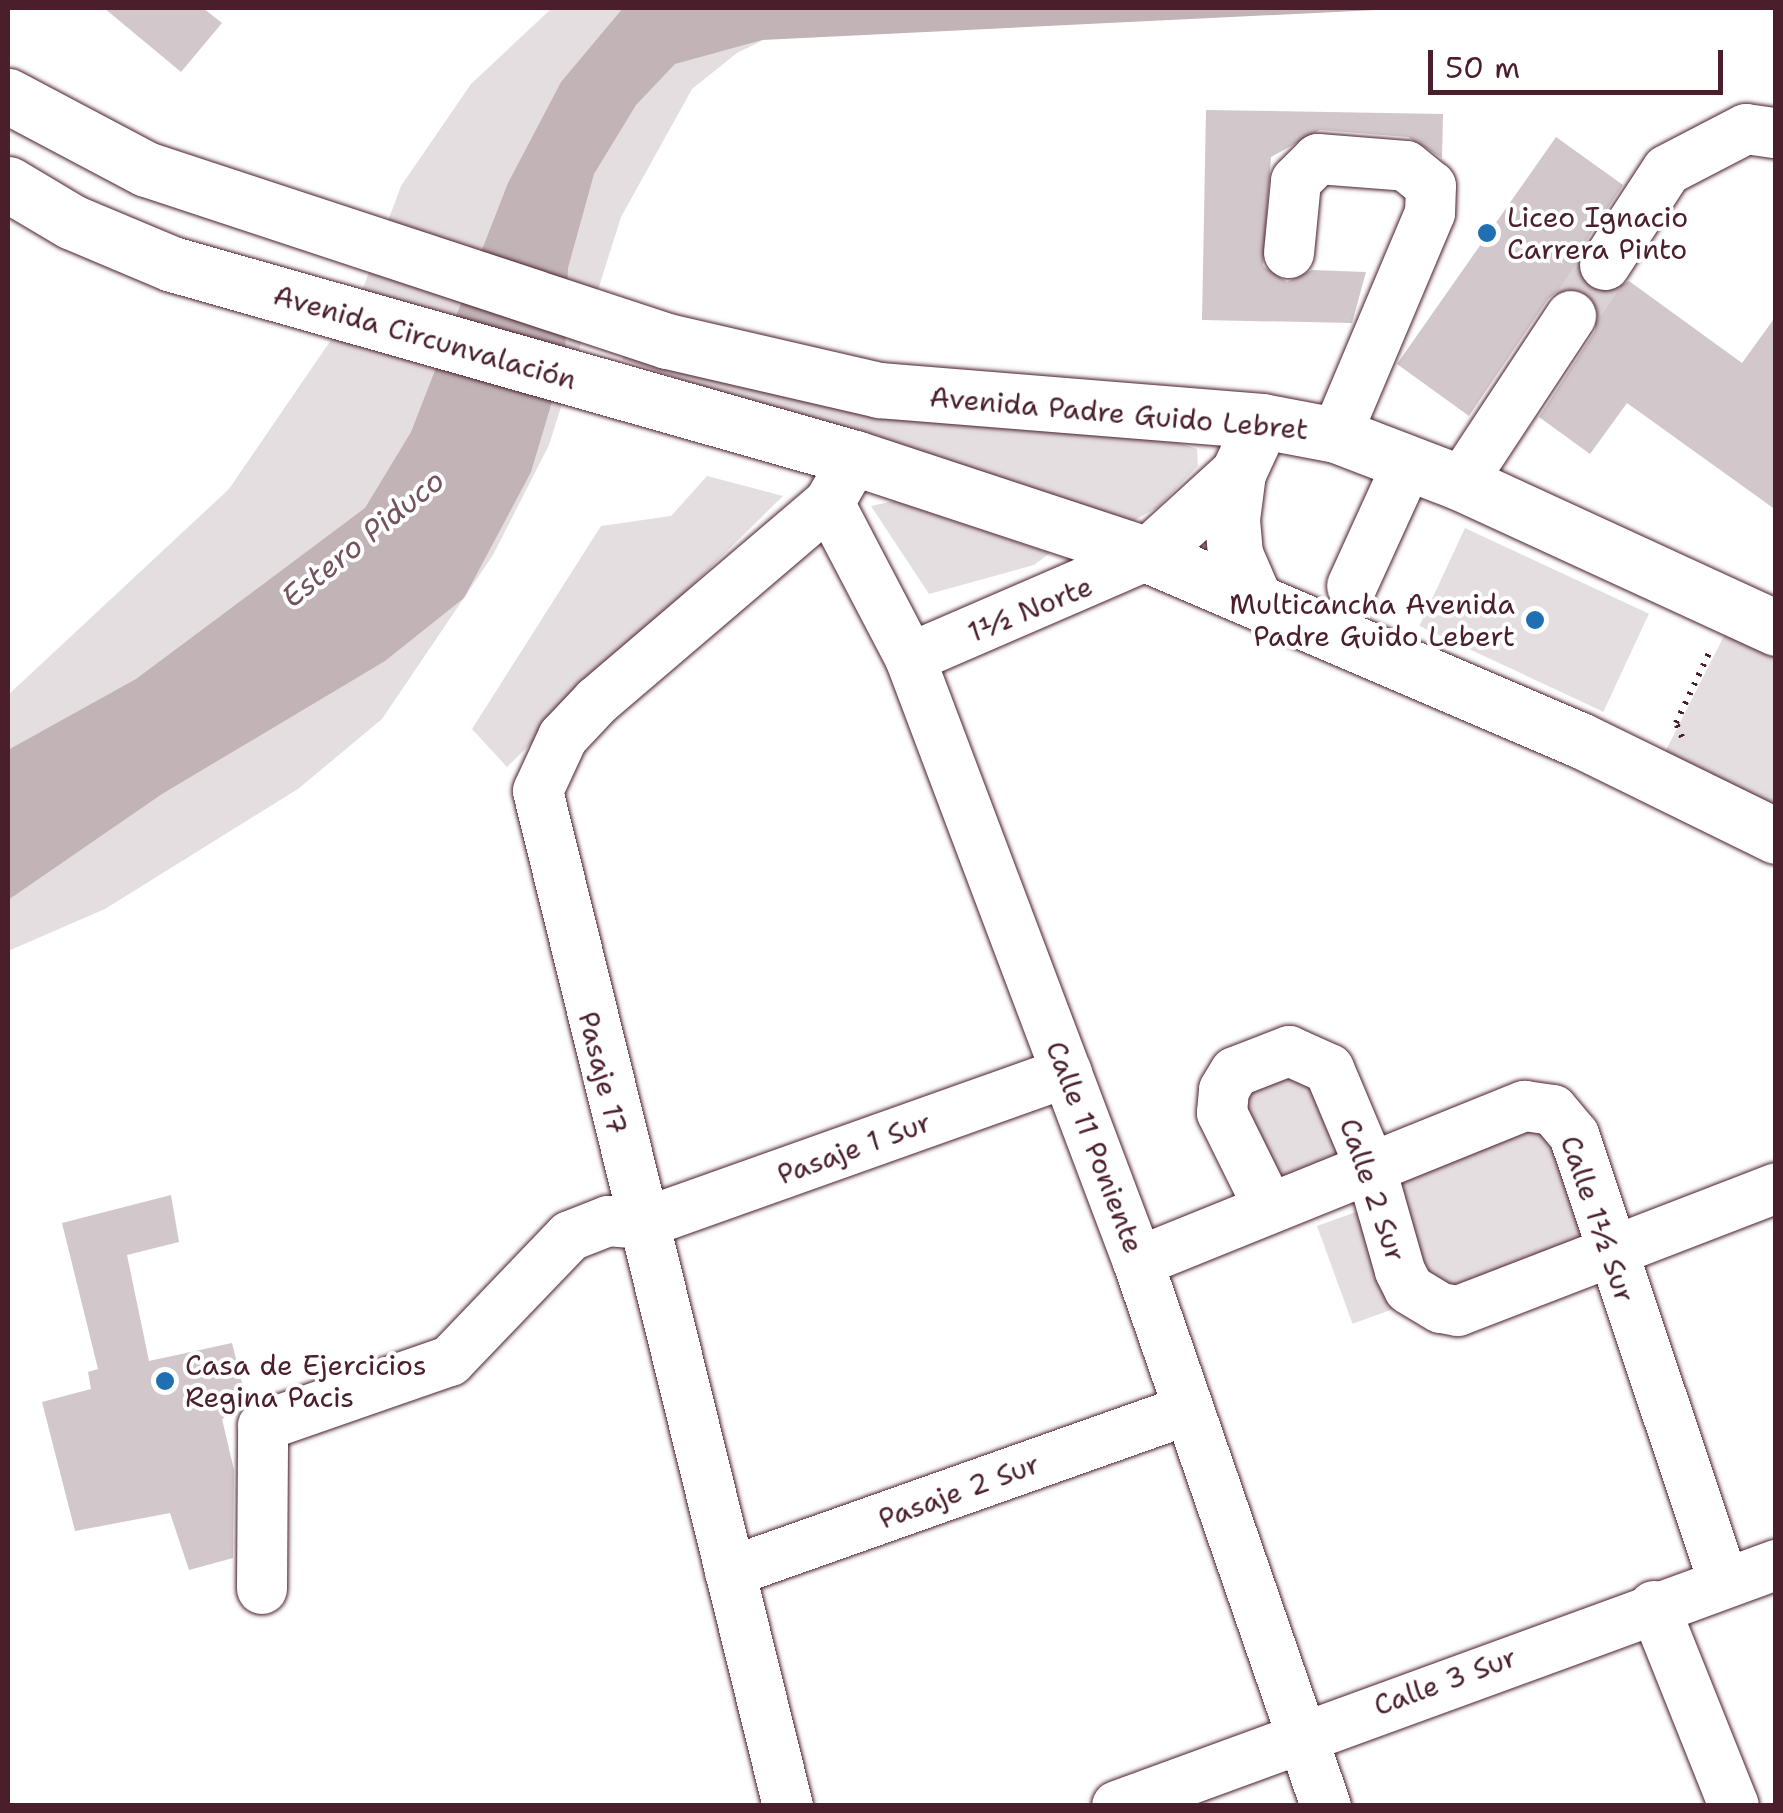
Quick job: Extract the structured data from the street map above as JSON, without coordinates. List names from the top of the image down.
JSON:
{
  "streets": {
    "main road": ["Avenida Circunvalación", "Avenida Padre Guido Lebret"],
    "street": [
      "1½ Norte",
      "Pasaje 17",
      "Calle 11 Poniente",
      "Pasaje 1 Sur",
      "Calle 2 Sur",
      "Calle 1½ Sur",
      "Pasaje 2 Sur",
      "Calle 3 Sur"
    ]
  },
  "crossings": [
    ["Avenida Circunvalación", "Pasaje 17"],
    ["Avenida Circunvalación", "Calle 11 Poniente"],
    ["1½ Norte", "Calle 11 Poniente"],
    ["Pasaje 17", "Calle 11 Poniente"],
    ["Pasaje 17", "Pasaje 1 Sur"],
    ["Pasaje 17", "Pasaje 2 Sur"],
    ["Calle 11 Poniente", "Pasaje 1 Sur"],
    ["Calle 11 Poniente", "Calle 1½ Sur"],
    ["Calle 11 Poniente", "Pasaje 2 Sur"],
    ["Calle 11 Poniente", "Calle 3 Sur"],
    ["Calle 2 Sur", "Calle 1½ Sur"],
    ["Calle 1½ Sur", "Calle 3 Sur"]
  ],
  "water": ["Estero Piduco"],
  "places": ["Liceo Ignacio Carrera Pinto", "Multicancha Avenida Padre Guido Lebert", "Casa de Ejercicios Regina Pacis"],
  "scale_bar": "50 m"
}
